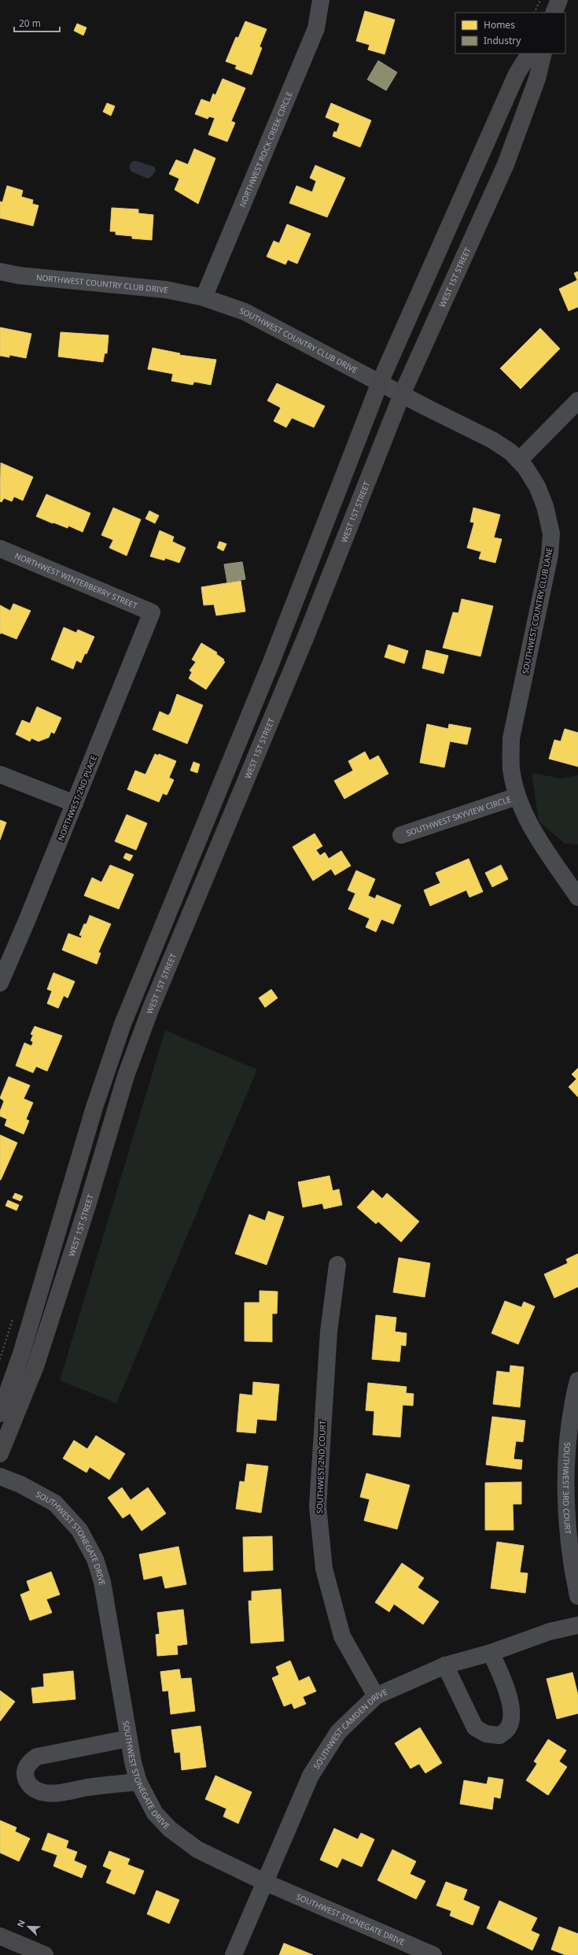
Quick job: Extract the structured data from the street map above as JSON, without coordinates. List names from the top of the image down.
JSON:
{
  "streets": {
    "main road": ["WEST 1ST STREET"],
    "street": [
      "NORTHWEST ROCK CREEK CIRCLE",
      "NORTHWEST COUNTRY CLUB DRIVE",
      "SOUTHWEST COUNTRY CLUB DRIVE",
      "NORTHWEST WINTERBERRY STREET",
      "SOUTHWEST COUNTRY CLUB LANE",
      "NORTHWEST 2ND PLACE",
      "SOUTHWEST SKYVIEW CIRCLE",
      "SOUTHWEST 2ND COURT",
      "SOUTHWEST 3RD COURT",
      "SOUTHWEST STONEGATE DRIVE",
      "SOUTHWEST CAMDEN DRIVE"
    ]
  },
  "crossings": [
    ["NORTHWEST ROCK CREEK CIRCLE", "NORTHWEST COUNTRY CLUB DRIVE"],
    ["NORTHWEST ROCK CREEK CIRCLE", "SOUTHWEST COUNTRY CLUB DRIVE"],
    ["WEST 1ST STREET", "SOUTHWEST COUNTRY CLUB DRIVE"],
    ["WEST 1ST STREET", "SOUTHWEST COUNTRY CLUB LANE"],
    ["NORTHWEST COUNTRY CLUB DRIVE", "SOUTHWEST COUNTRY CLUB DRIVE"],
    ["SOUTHWEST COUNTRY CLUB DRIVE", "SOUTHWEST COUNTRY CLUB LANE"],
    ["NORTHWEST WINTERBERRY STREET", "NORTHWEST 2ND PLACE"],
    ["SOUTHWEST COUNTRY CLUB LANE", "SOUTHWEST SKYVIEW CIRCLE"],
    ["SOUTHWEST 2ND COURT", "SOUTHWEST CAMDEN DRIVE"],
    ["SOUTHWEST STONEGATE DRIVE", "SOUTHWEST CAMDEN DRIVE"]
  ],
  "legend": ["Homes", "Industry"],
  "scale_bar": "20 m",
  "north": "top left"
}
